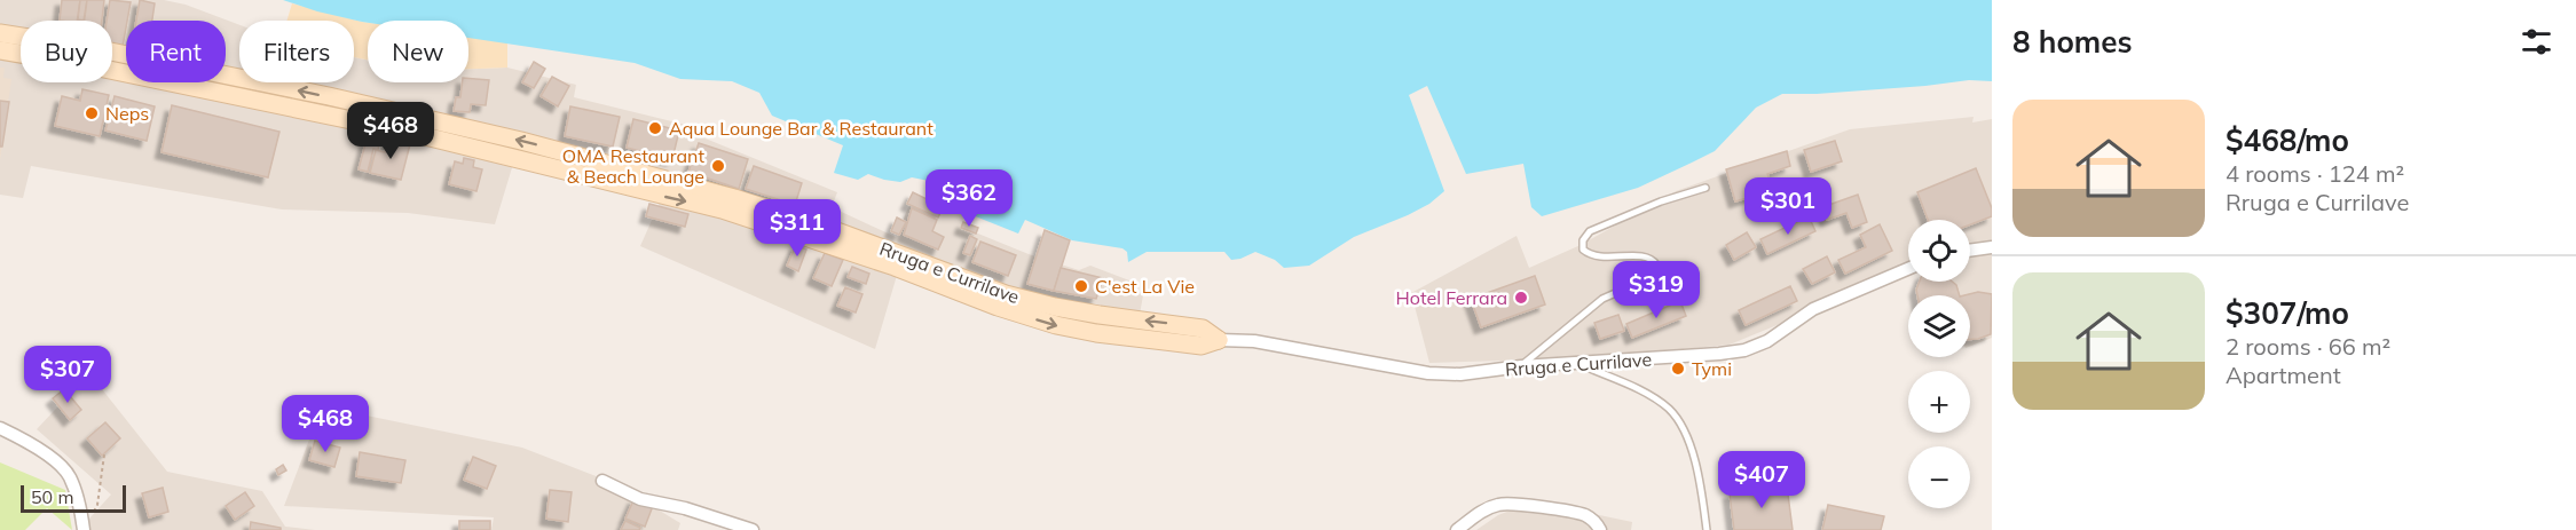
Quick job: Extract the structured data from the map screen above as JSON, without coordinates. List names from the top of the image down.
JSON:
{
  "streets": {
    "main road": ["Rruga e Currilave"]
  },
  "places": [
    "Neps",
    "Aqua Lounge Bar & Restaurant",
    "OMA Restaurant & Beach Lounge",
    "C'est La Vie",
    "Hotel Ferrara",
    "Tymi"
  ],
  "scale_bar": "50 m",
  "page": {
    "heading": "8 homes",
    "chip": [
      "Buy",
      "Rent",
      "Filters",
      "New"
    ],
    "list": [
      {
        "name": "$468/mo",
        "note": "4 rooms · 124 m² · Rruga e Currilave"
      },
      {
        "name": "$307/mo",
        "note": "2 rooms · 66 m² · Apartment"
      }
    ],
    "price": [
      "$468",
      "$362",
      "$301",
      "$311",
      "$319",
      "$307",
      "$468",
      "$407"
    ],
    "map_buttons": ["+", "−"],
    "scale": "50 m"
  }
}
